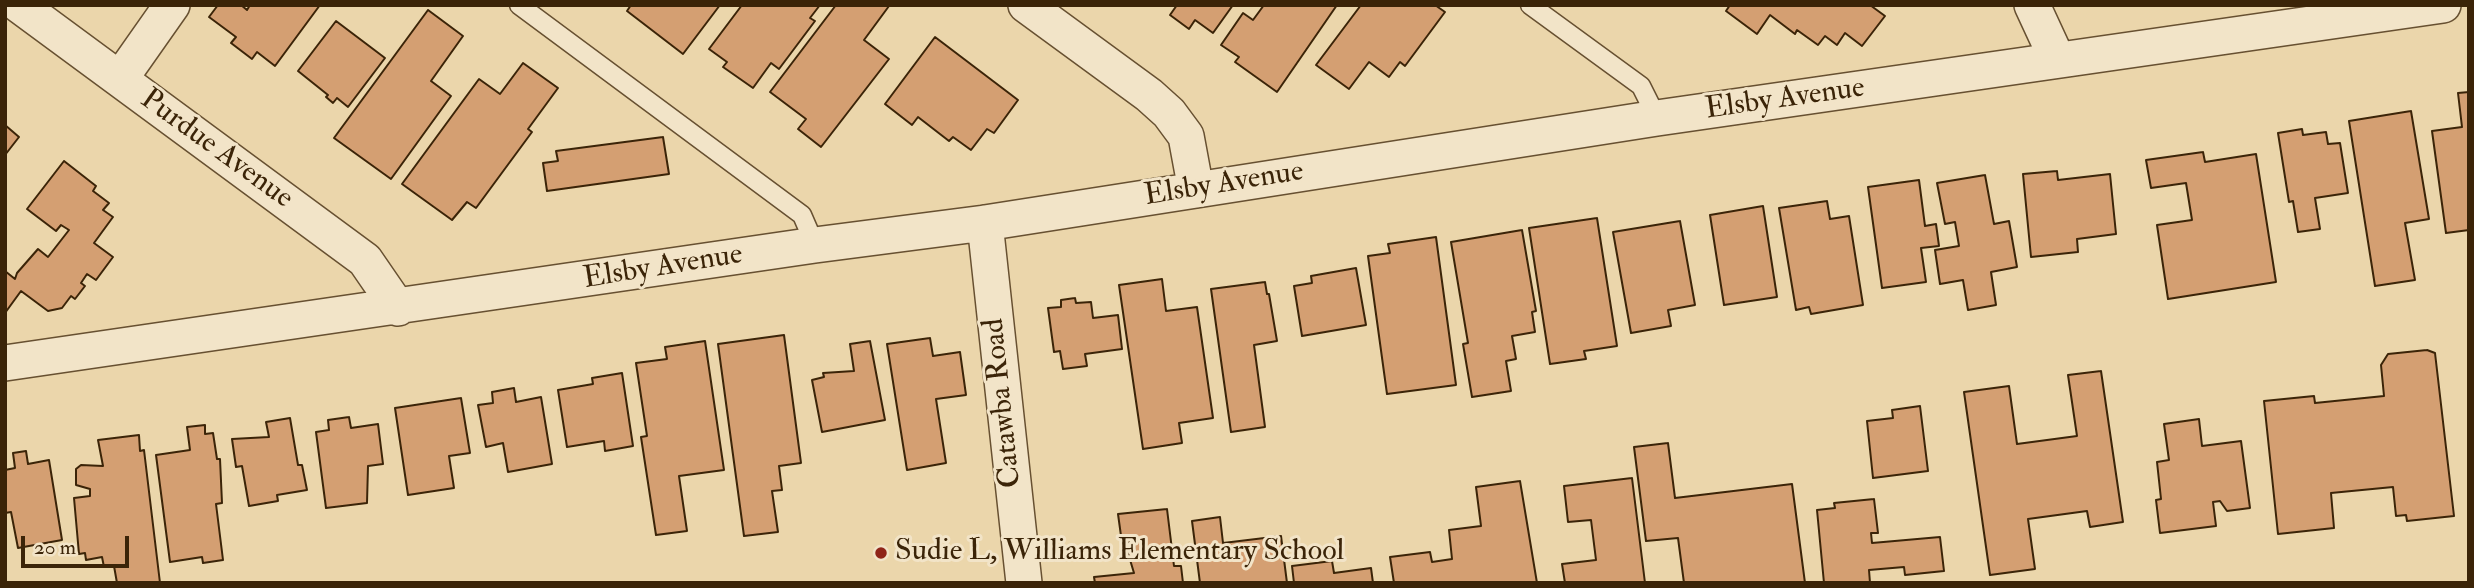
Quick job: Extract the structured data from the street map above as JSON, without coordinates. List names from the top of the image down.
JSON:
{
  "streets": {
    "street": ["Elsby Avenue", "Purdue Avenue", "Catawba Road"]
  },
  "crossings": [
    ["Elsby Avenue", "Purdue Avenue"],
    ["Elsby Avenue", "Catawba Road"]
  ],
  "places": ["Sudie L, Williams Elementary School"],
  "scale_bar": "20 m"
}
